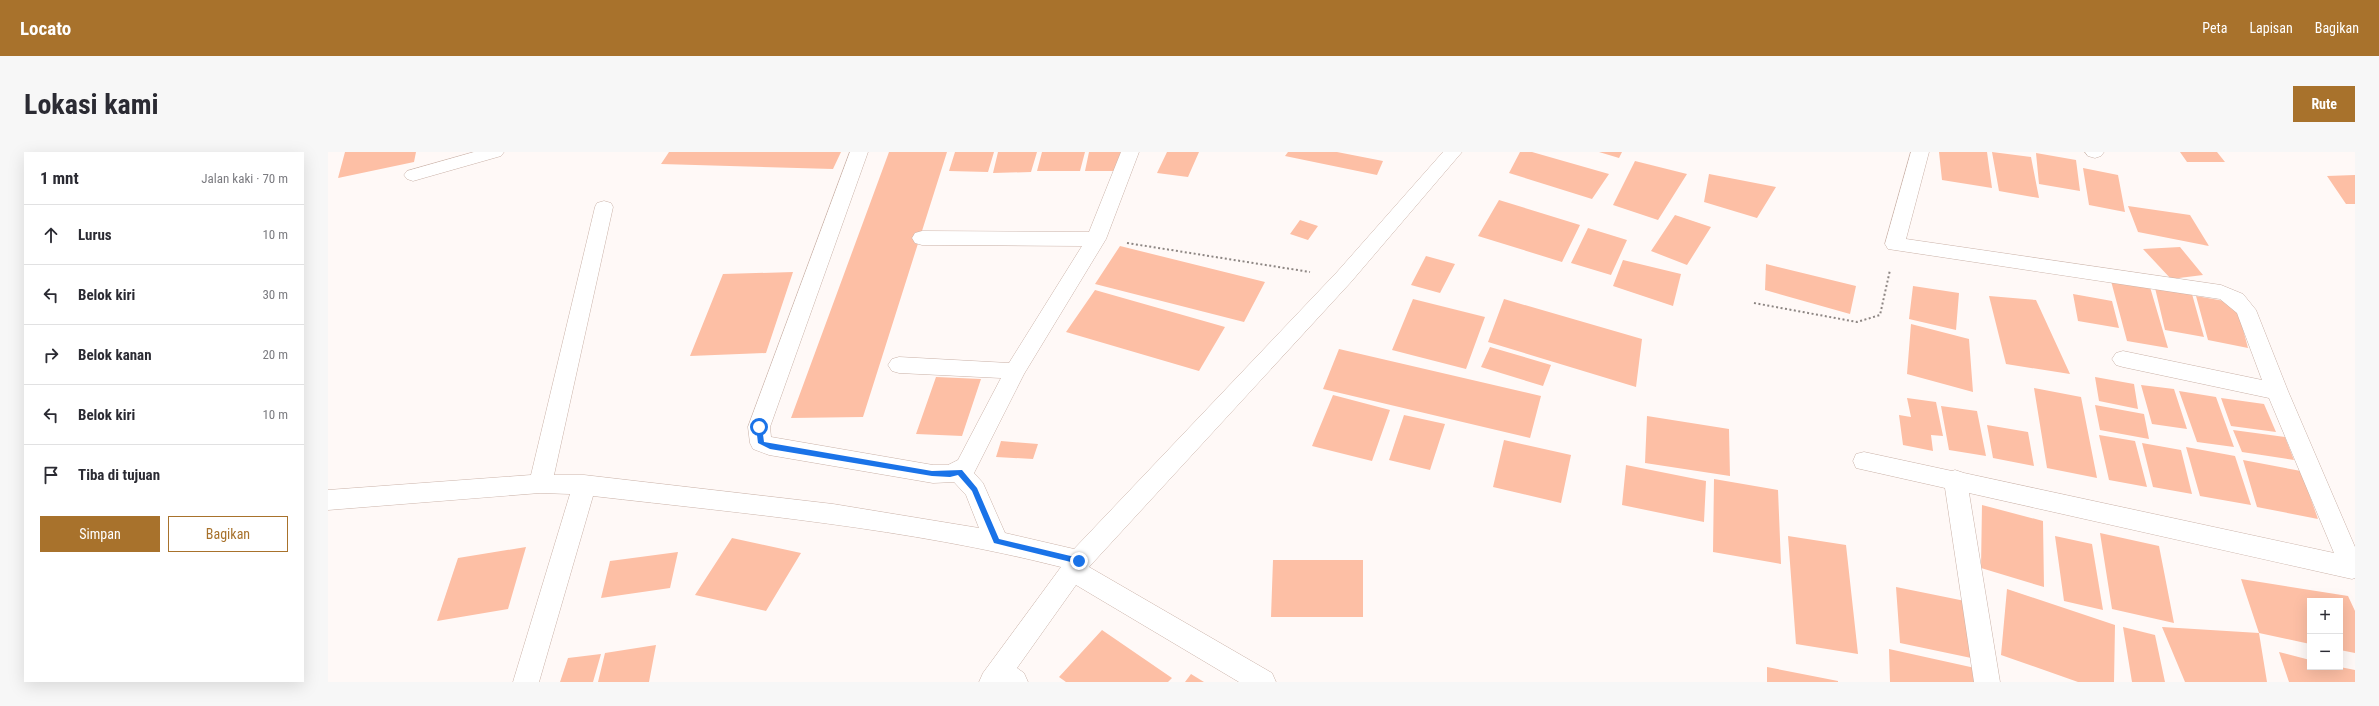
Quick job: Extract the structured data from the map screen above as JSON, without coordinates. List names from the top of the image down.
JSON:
{
  "page": {
    "header": "Locato",
    "nav": ["Peta", "Lapisan", "Bagikan"],
    "buttons": [
      "Rute",
      ["Simpan", "Bagikan"]
    ],
    "title": "Lokasi kami",
    "heading": ["1 mnt", "Jalan kaki · 70 m"],
    "list": [
      ["Lurus", "10 m"],
      ["Belok kiri", "30 m"],
      ["Belok kanan", "20 m"],
      ["Belok kiri", "10 m"],
      "Tiba di tujuan"
    ],
    "map_buttons": ["+", "−"]
  }
}
